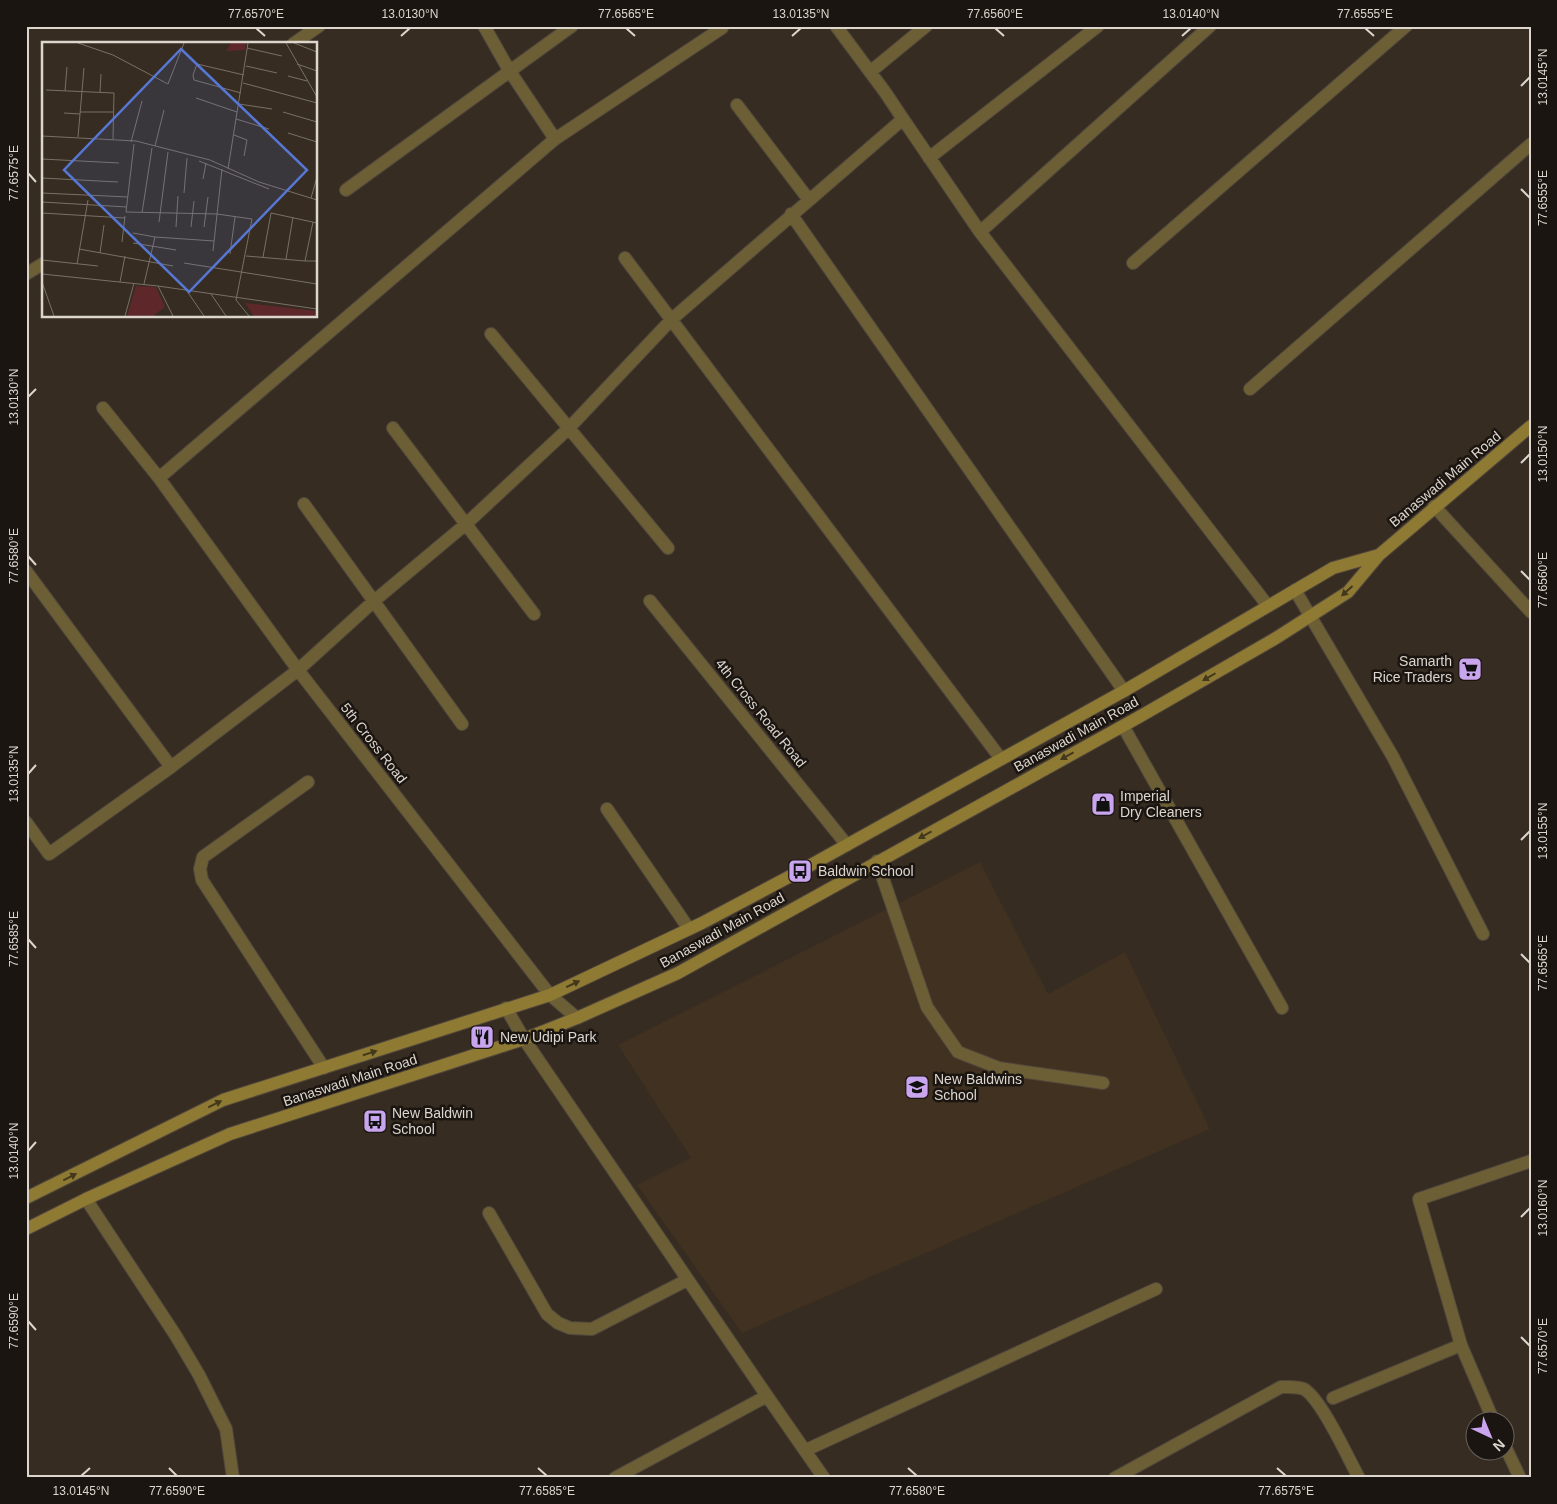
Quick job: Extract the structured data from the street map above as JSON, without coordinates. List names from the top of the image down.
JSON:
{
  "streets": {
    "main road": ["Banaswadi Main Road"],
    "street": ["4th Cross Road Road", "5th Cross Road"]
  },
  "crossings": [
    ["Banaswadi Main Road", "4th Cross Road Road"],
    ["Banaswadi Main Road", "5th Cross Road"]
  ],
  "places": {
    "supermarket": ["Samarth Rice Traders"],
    "shop": ["Imperial Dry Cleaners"],
    "bus stop": ["Baldwin School", "New Baldwin School"],
    "restaurant": ["New Udipi Park"],
    "school or university": ["New Baldwins School"]
  },
  "north": "bottom right",
  "coordinates": [
    "77.6570°E",
    "13.0130°N",
    "77.6565°E",
    "13.0135°N",
    "77.6560°E",
    "13.0140°N",
    "77.6555°E",
    "13.0145°N",
    "77.6575°E",
    "13.0150°N",
    "77.6580°E",
    "13.0155°N",
    "77.6585°E",
    "13.0160°N",
    "77.6590°E"
  ]
}
